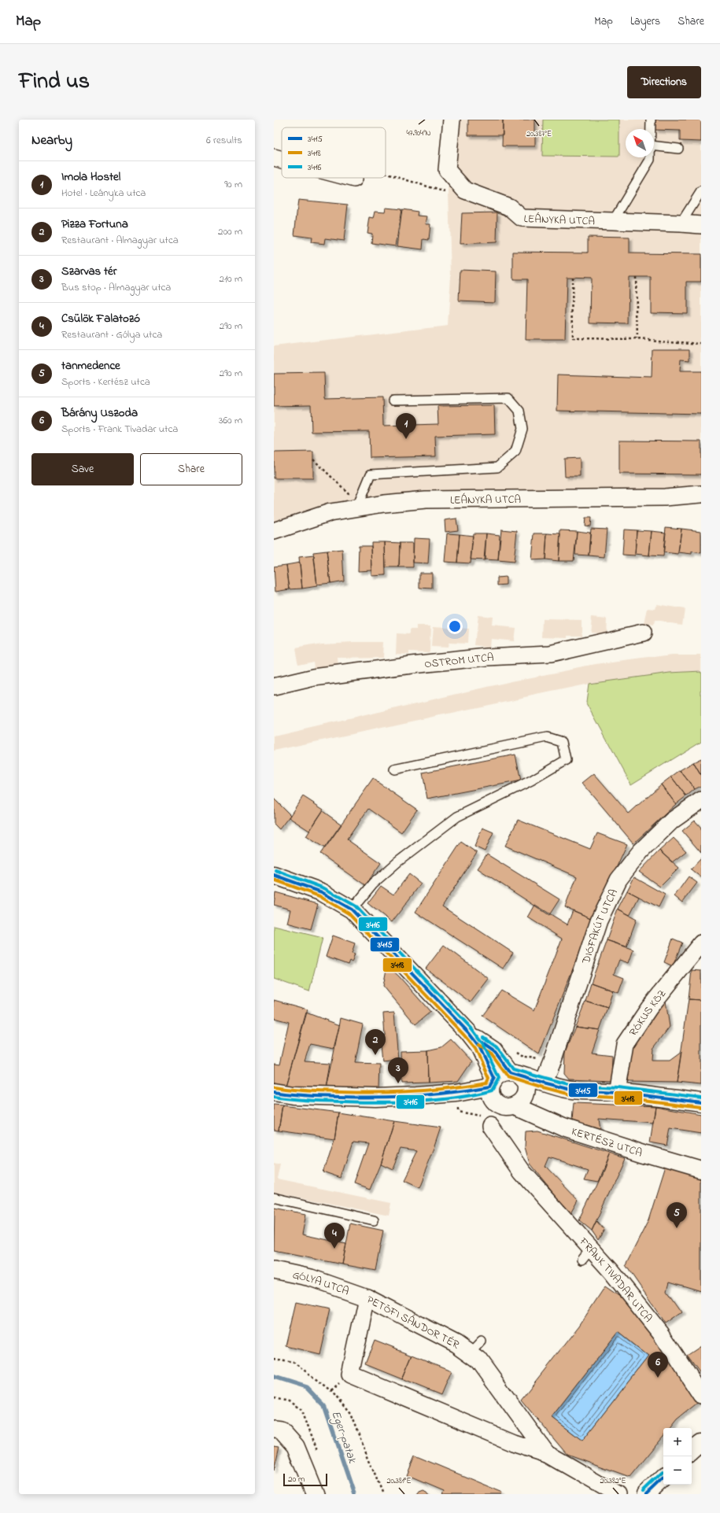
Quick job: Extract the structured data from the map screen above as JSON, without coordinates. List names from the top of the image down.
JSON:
{
  "streets": {
    "street": [
      "LEÁNYKA UTCA",
      "OSTROM UTCA",
      "DIÓFAKÚT UTCA",
      "RÓKUS KÖZ",
      "KERTÉSZ UTCA",
      "FRANK TIVADAR UTCA",
      "GÓLYA UTCA",
      "PETŐFI SÁNDOR TÉR"
    ]
  },
  "crossings": [
    ["GÓLYA UTCA", "PETŐFI SÁNDOR TÉR"]
  ],
  "water": ["Eger-patak"],
  "lines": ["transit line 3416", "transit line 3415", "transit line 3418"],
  "legend": ["3415", "3418", "3416"],
  "scale_bar": "20 m",
  "north": "top left",
  "page": {
    "header": "Map",
    "nav": ["Map", "Layers", "Share"],
    "title": "Find us",
    "buttons": [
      "Directions",
      ["Save", "Share"]
    ],
    "heading": ["Nearby", "6 results"],
    "list": [
      {
        "mark": "1",
        "name": "Imola Hostel",
        "note": "Hotel · Leányka utca",
        "value": "90 m"
      },
      {
        "mark": "2",
        "name": "Pizza Fortuna",
        "note": "Restaurant · Almagyar utca",
        "value": "200 m"
      },
      {
        "mark": "3",
        "name": "Szarvas tér",
        "note": "Bus stop · Almagyar utca",
        "value": "210 m"
      },
      {
        "mark": "4",
        "name": "Csülök Falatozó",
        "note": "Restaurant · Gólya utca",
        "value": "290 m"
      },
      {
        "mark": "5",
        "name": "tanmedence",
        "note": "Sports · Kertész utca",
        "value": "290 m"
      },
      {
        "mark": "6",
        "name": "Bárány Uszoda",
        "note": "Sports · Frank Tivadar utca",
        "value": "360 m"
      }
    ],
    "pins": [
      "1",
      "2",
      "3",
      "5",
      "4",
      "6"
    ],
    "map_buttons": ["+", "−"],
    "scale": "20 m"
  },
  "coordinates": [
    "47.904°N",
    "20.387°E",
    "20.381°E",
    "20.382°E"
  ]
}
